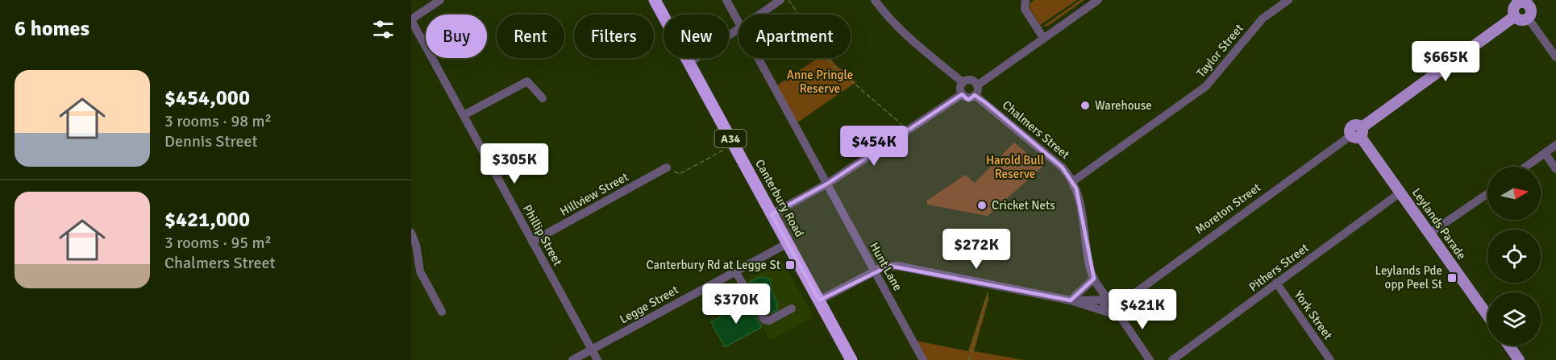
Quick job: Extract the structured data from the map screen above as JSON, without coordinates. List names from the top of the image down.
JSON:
{
  "streets": {
    "highway": ["A34", "Canterbury Road"],
    "main road": ["Moreton Street", "Leylands Parade"],
    "street": [
      "Taylor Street",
      "Chalmers Street",
      "Hillview Street",
      "Phillip Street",
      "Hunt Lane",
      "Pithers Street",
      "Legge Street",
      "York Street"
    ]
  },
  "crossings": [
    ["Taylor Street", "Chalmers Street"],
    ["Chalmers Street", "Moreton Street"],
    ["Hillview Street", "Phillip Street"],
    ["Canterbury Road", "Legge Street"],
    ["Moreton Street", "Leylands Parade"],
    ["Leylands Parade", "Pithers Street"],
    ["Phillip Street", "Legge Street"],
    ["Pithers Street", "York Street"]
  ],
  "parks": ["Anne Pringle Reserve", "Harold Bull Reserve"],
  "places": {
    "other": ["Warehouse", "Cricket Nets"],
    "transit": ["Canterbury Rd at Legge St", "Leylands Pde opp Peel St"]
  },
  "north": "right",
  "page": {
    "heading": "6 homes",
    "chip": [
      "Buy",
      "Rent",
      "Filters",
      "New",
      "Apartment"
    ],
    "price": [
      "$665K",
      "$454K",
      "$305K",
      "$272K",
      "$370K",
      "$421K"
    ],
    "list": [
      {
        "name": "$454,000",
        "note": "3 rooms · 98 m² · Dennis Street"
      },
      {
        "name": "$421,000",
        "note": "3 rooms · 95 m² · Chalmers Street"
      }
    ]
  }
}
